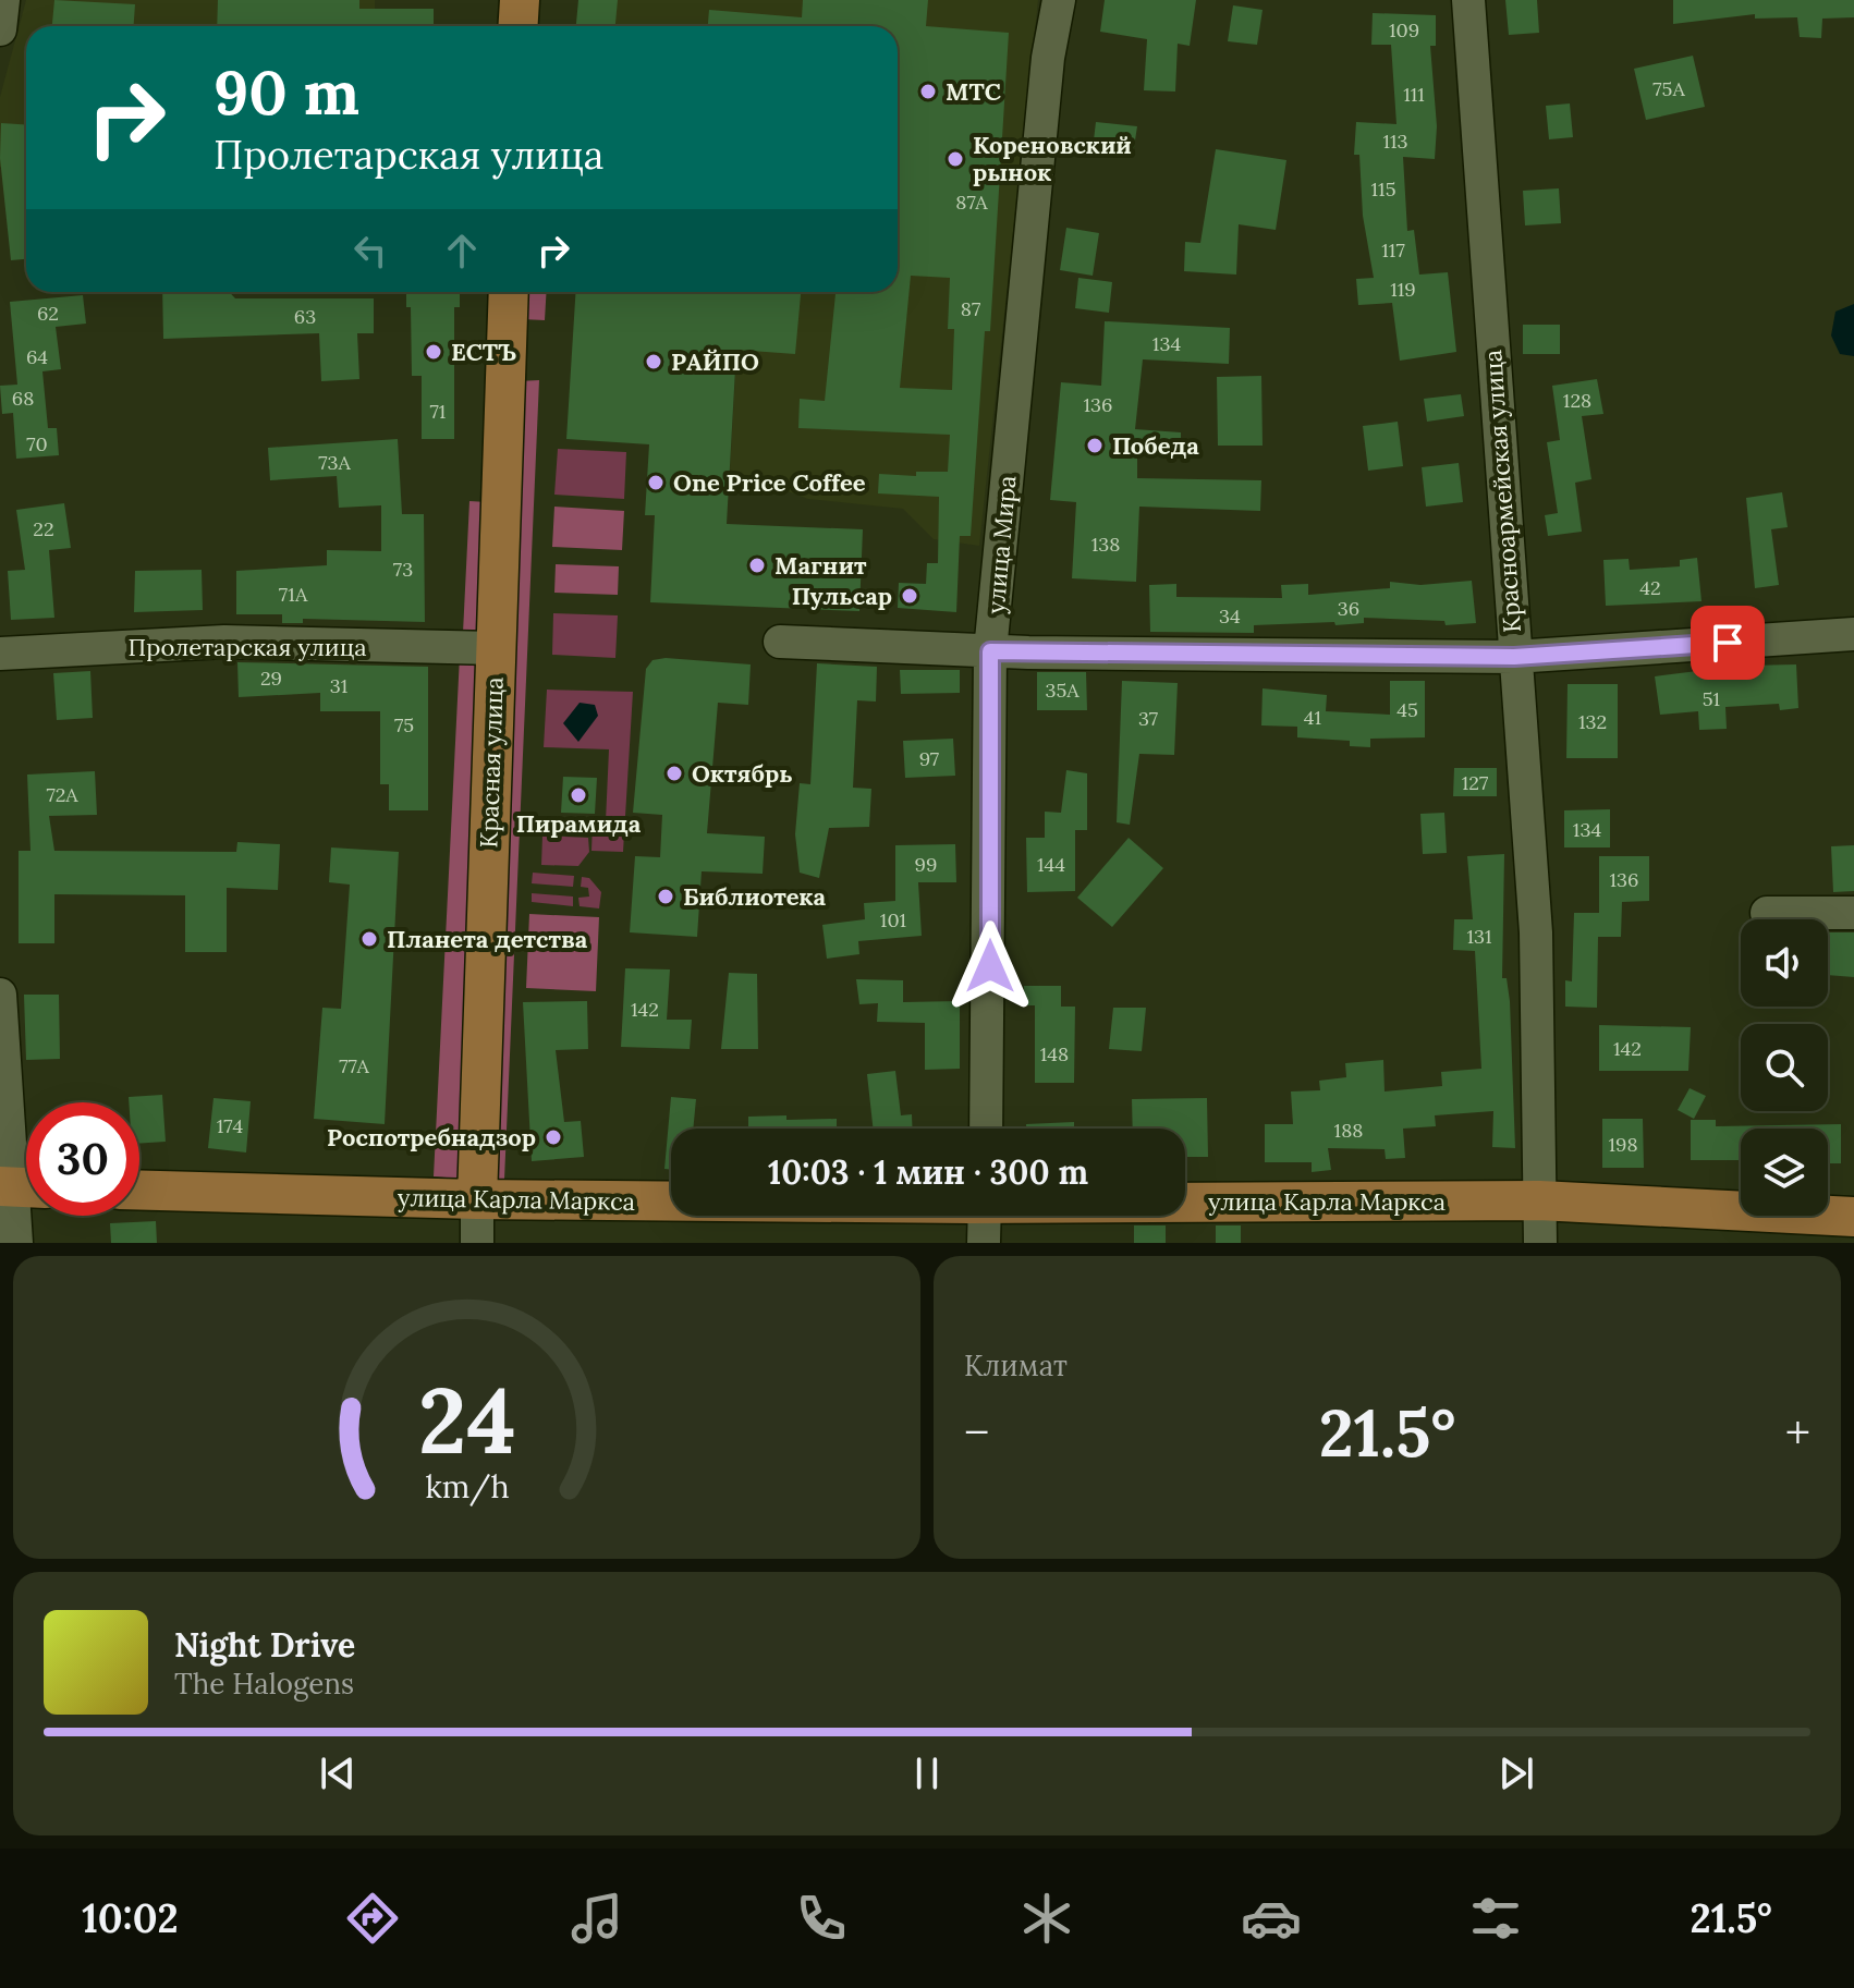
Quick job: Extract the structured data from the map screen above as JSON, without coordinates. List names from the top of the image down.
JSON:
{
  "streets": {
    "main road": ["Красная улица", "улица Карла Маркса"],
    "street": ["Красноармейская улица", "улица Мира", "Пролетарская улица"]
  },
  "crossings": [
    ["Красноармейская улица", "улица Карла Маркса"],
    ["Пролетарская улица", "Красная улица"],
    ["Красная улица", "улица Карла Маркса"]
  ],
  "places": [
    "МТС",
    "Кореновский рынок",
    "ЕСТЪ",
    "РАЙПО",
    "Победа",
    "One Price Coffee",
    "Магнит",
    "Пульсар",
    "Октябрь",
    "Пирамида",
    "Библиотека",
    "Планета детства",
    "Роспотребнадзор"
  ],
  "house_numbers": [
    "109",
    "75А",
    "111",
    "113",
    "115",
    "87А",
    "117",
    "119",
    "87",
    "62",
    "63",
    "134",
    "64",
    "68",
    "128",
    "136",
    "71",
    "70",
    "73А",
    "22",
    "138",
    "73",
    "42",
    "71А",
    "36",
    "34",
    "29",
    "31",
    "35А",
    "51",
    "45",
    "41",
    "37",
    "132",
    "75",
    "97",
    "127",
    "72А",
    "134",
    "99",
    "144",
    "136",
    "101",
    "131",
    "142",
    "142",
    "148",
    "77А",
    "174",
    "188",
    "198"
  ],
  "page": {
    "turn": ["90 m", "Пролетарская улица"],
    "limit": "30",
    "trip": "10:03 · 1 мин · 300 m",
    "tile": "Климат",
    "heat": ["−", "21.5°", "+"],
    "song": ["Night Drive", "The Halogens"],
    "tabs": ["10:02", "21.5°"],
    "gauge": ["24", "km/h"]
  }
}
